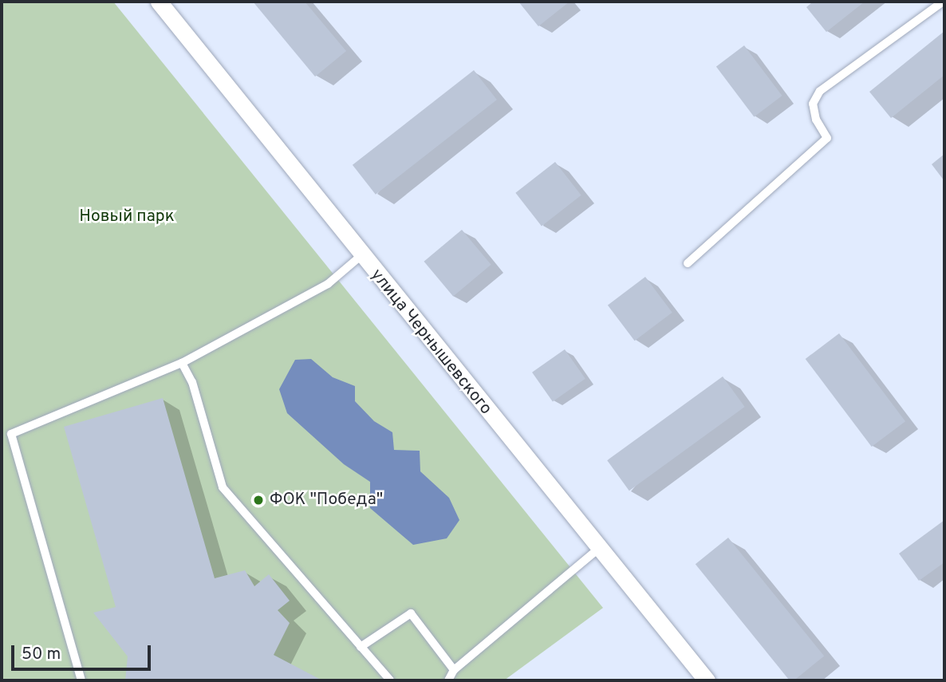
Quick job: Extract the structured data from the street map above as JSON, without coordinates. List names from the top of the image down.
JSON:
{
  "streets": {
    "street": ["улица Чернышевского"]
  },
  "parks": ["Новый парк"],
  "places": ["ФОК \"Победа\""],
  "scale_bar": "50 m"
}
